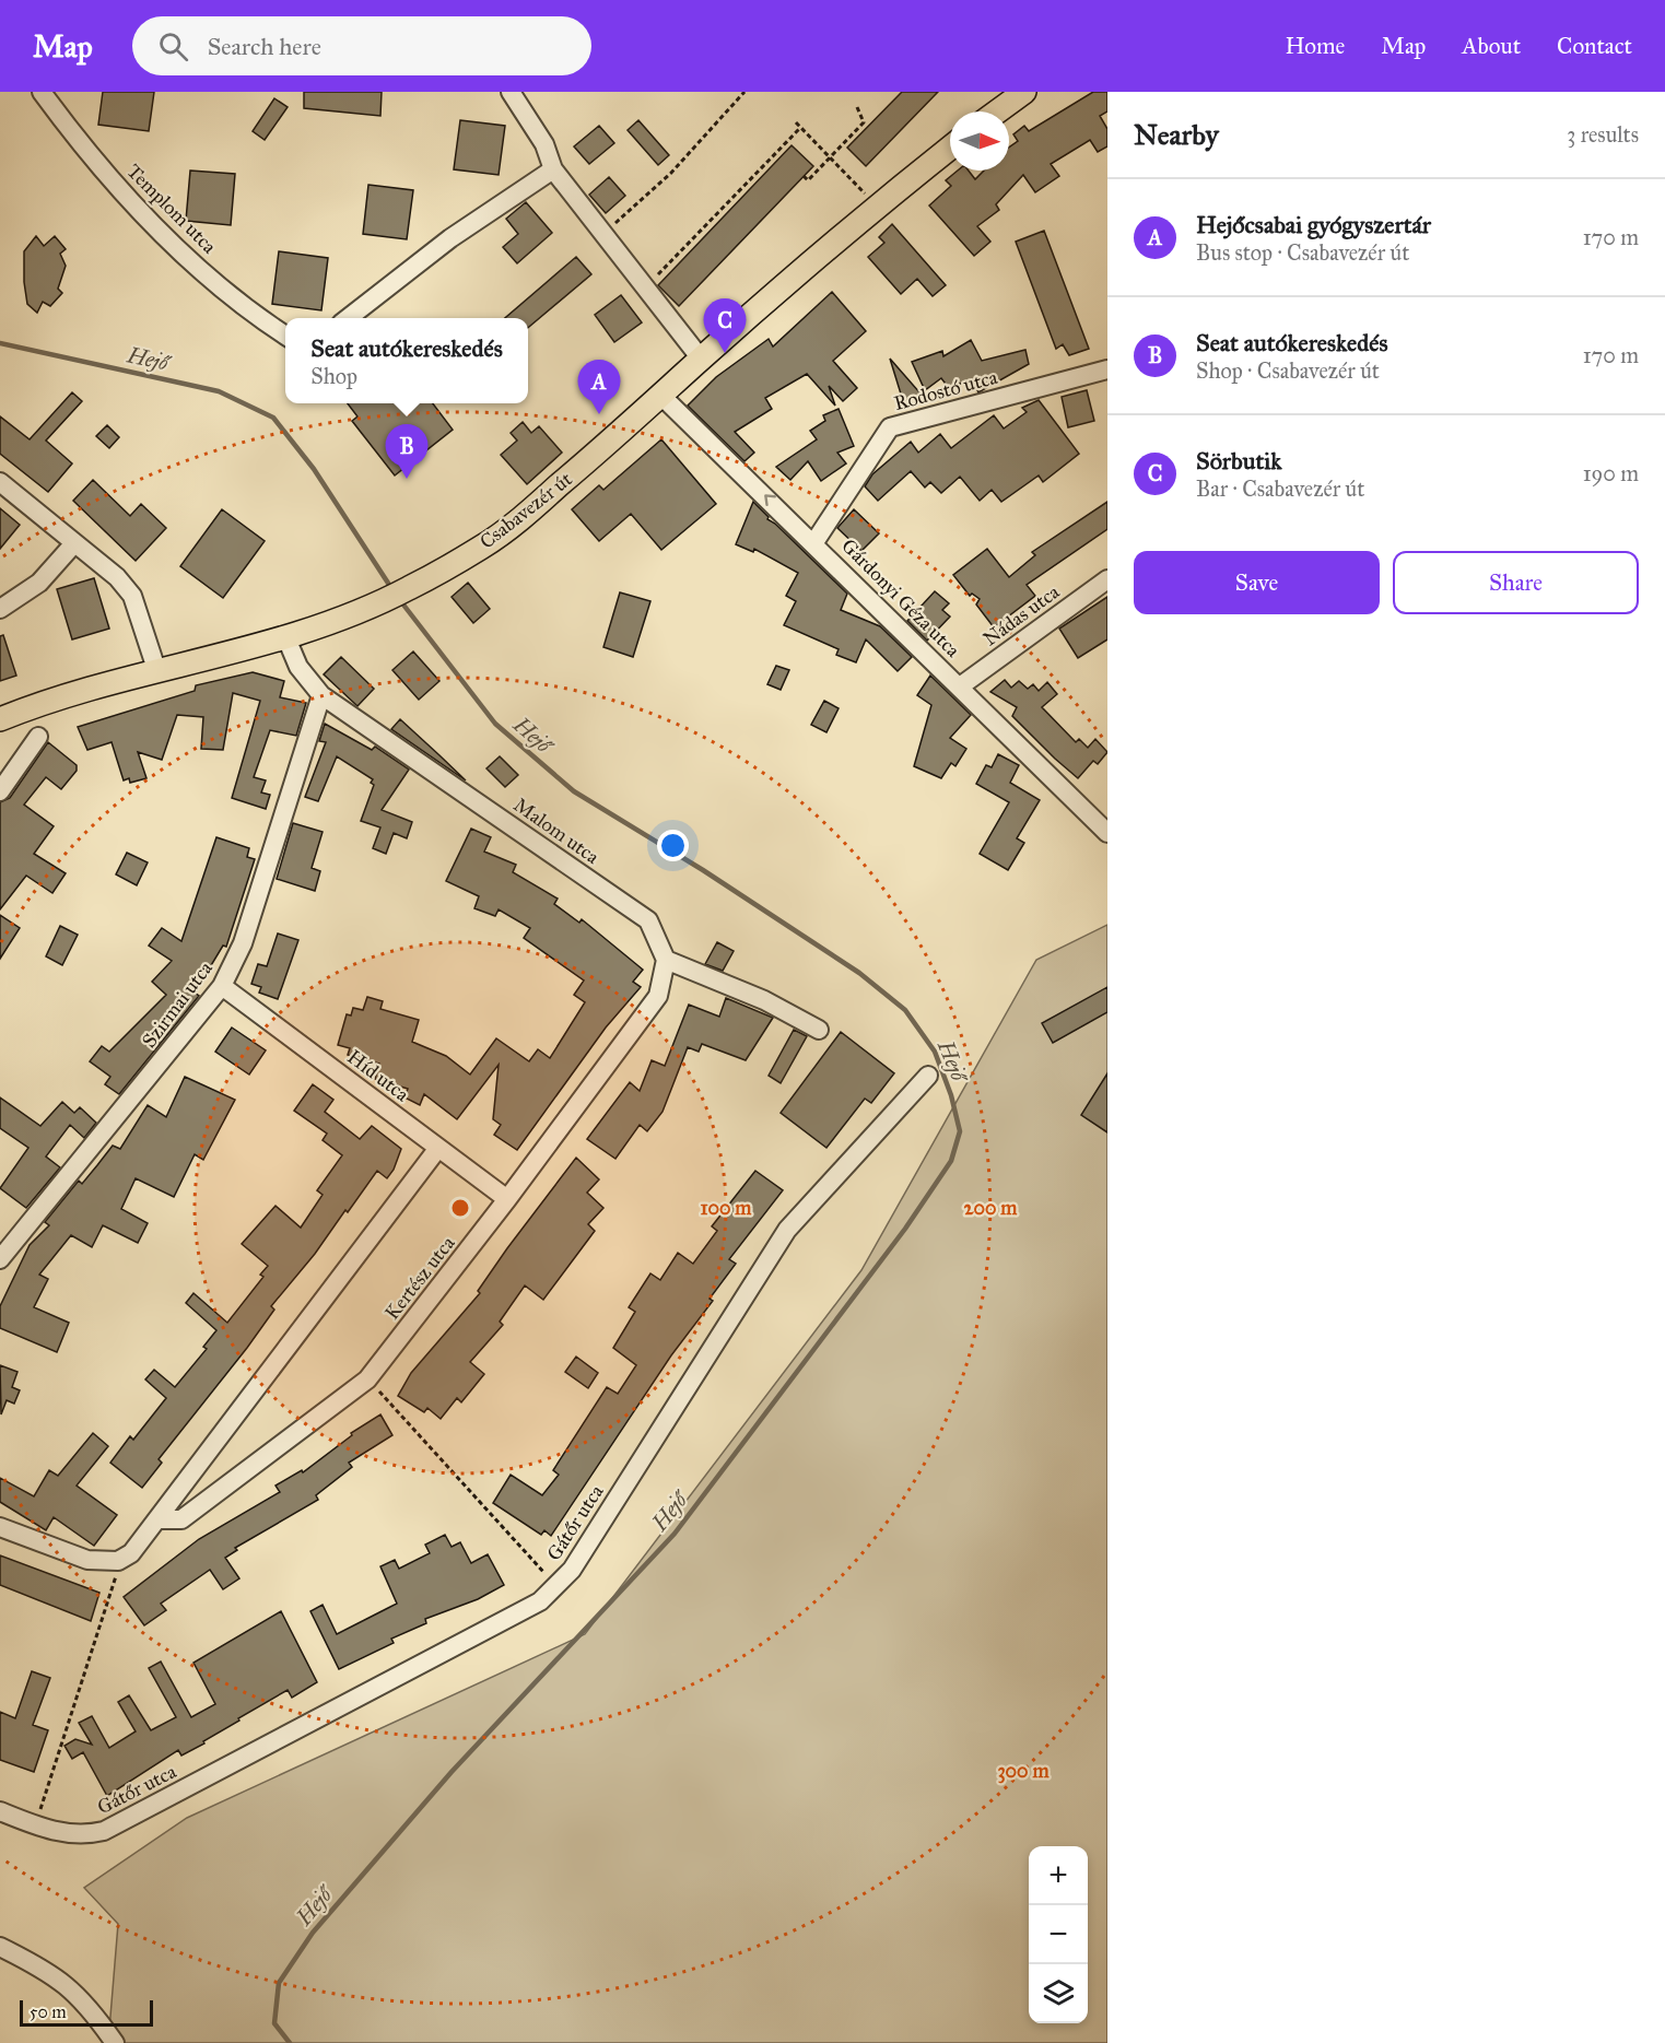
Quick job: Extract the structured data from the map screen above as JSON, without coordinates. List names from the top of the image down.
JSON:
{
  "streets": {
    "main road": ["Csabavezér út"],
    "street": [
      "Templom utca",
      "Rodostó utca",
      "Gárdonyi Géza utca",
      "Nádas utca",
      "Malom utca",
      "Szirmai utca",
      "Híd utca",
      "Kertész utca",
      "Gátőr utca"
    ]
  },
  "crossings": [
    ["Rodostó utca", "Gárdonyi Géza utca"],
    ["Csabavezér út", "Gárdonyi Géza utca"],
    ["Csabavezér út", "Malom utca"],
    ["Gárdonyi Géza utca", "Nádas utca"],
    ["Malom utca", "Szirmai utca"],
    ["Malom utca", "Kertész utca"],
    ["Szirmai utca", "Híd utca"],
    ["Híd utca", "Kertész utca"]
  ],
  "water": ["Hejő"],
  "scale_bar": "50 m",
  "north": "right",
  "page": {
    "header": "Map",
    "search": "Search here",
    "nav": [
      "Home",
      "Map",
      "About",
      "Contact"
    ],
    "heading": ["Nearby", "3 results"],
    "list": [
      {
        "mark": "A",
        "name": "Hejőcsabai gyógyszertár",
        "note": "Bus stop · Csabavezér út",
        "value": "170 m"
      },
      {
        "mark": "B",
        "name": "Seat autókereskedés",
        "note": "Shop · Csabavezér út",
        "value": "170 m"
      },
      {
        "mark": "C",
        "name": "Sörbutik",
        "note": "Bar · Csabavezér út",
        "value": "190 m"
      }
    ],
    "pins": ["C", "A", "B"],
    "popup": ["Seat autókereskedés", "Shop"],
    "buttons": ["Save", "Share"],
    "map_buttons": ["+", "−"],
    "scale": "50 m"
  },
  "rings": ["100 m", "200 m", "300 m"]
}
